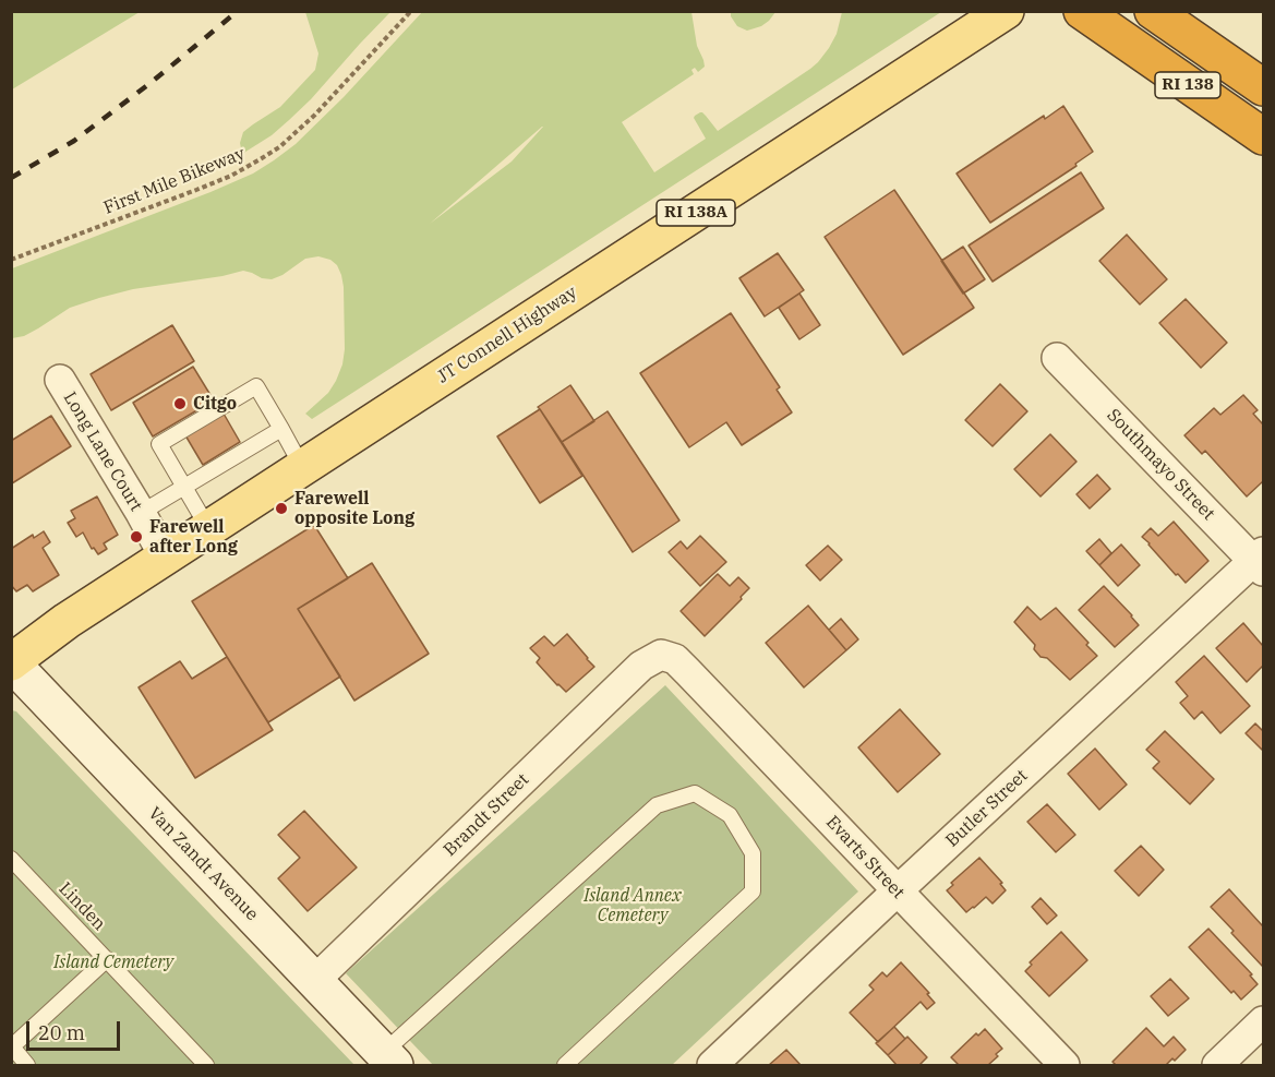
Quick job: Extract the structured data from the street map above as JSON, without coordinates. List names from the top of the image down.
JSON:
{
  "streets": {
    "highway": ["RI 138"],
    "main road": ["RI 138A", "JT Connell Highway"],
    "street": [
      "Long Lane Court",
      "Southmayo Street",
      "Butler Street",
      "Brandt Street",
      "Evarts Street",
      "Van Zandt Avenue"
    ],
    "lane": ["Linden"],
    "path": ["First Mile Bikeway"]
  },
  "crossings": [
    ["JT Connell Highway", "Long Lane Court"],
    ["JT Connell Highway", "Van Zandt Avenue"],
    ["Southmayo Street", "Butler Street"],
    ["Butler Street", "Evarts Street"],
    ["Brandt Street", "Evarts Street"],
    ["Brandt Street", "Van Zandt Avenue"]
  ],
  "parks": ["Island Annex Cemetery", "Island Cemetery"],
  "places": ["Citgo", "Farewell opposite Long", "Farewell after Long"],
  "scale_bar": "20 m"
}
